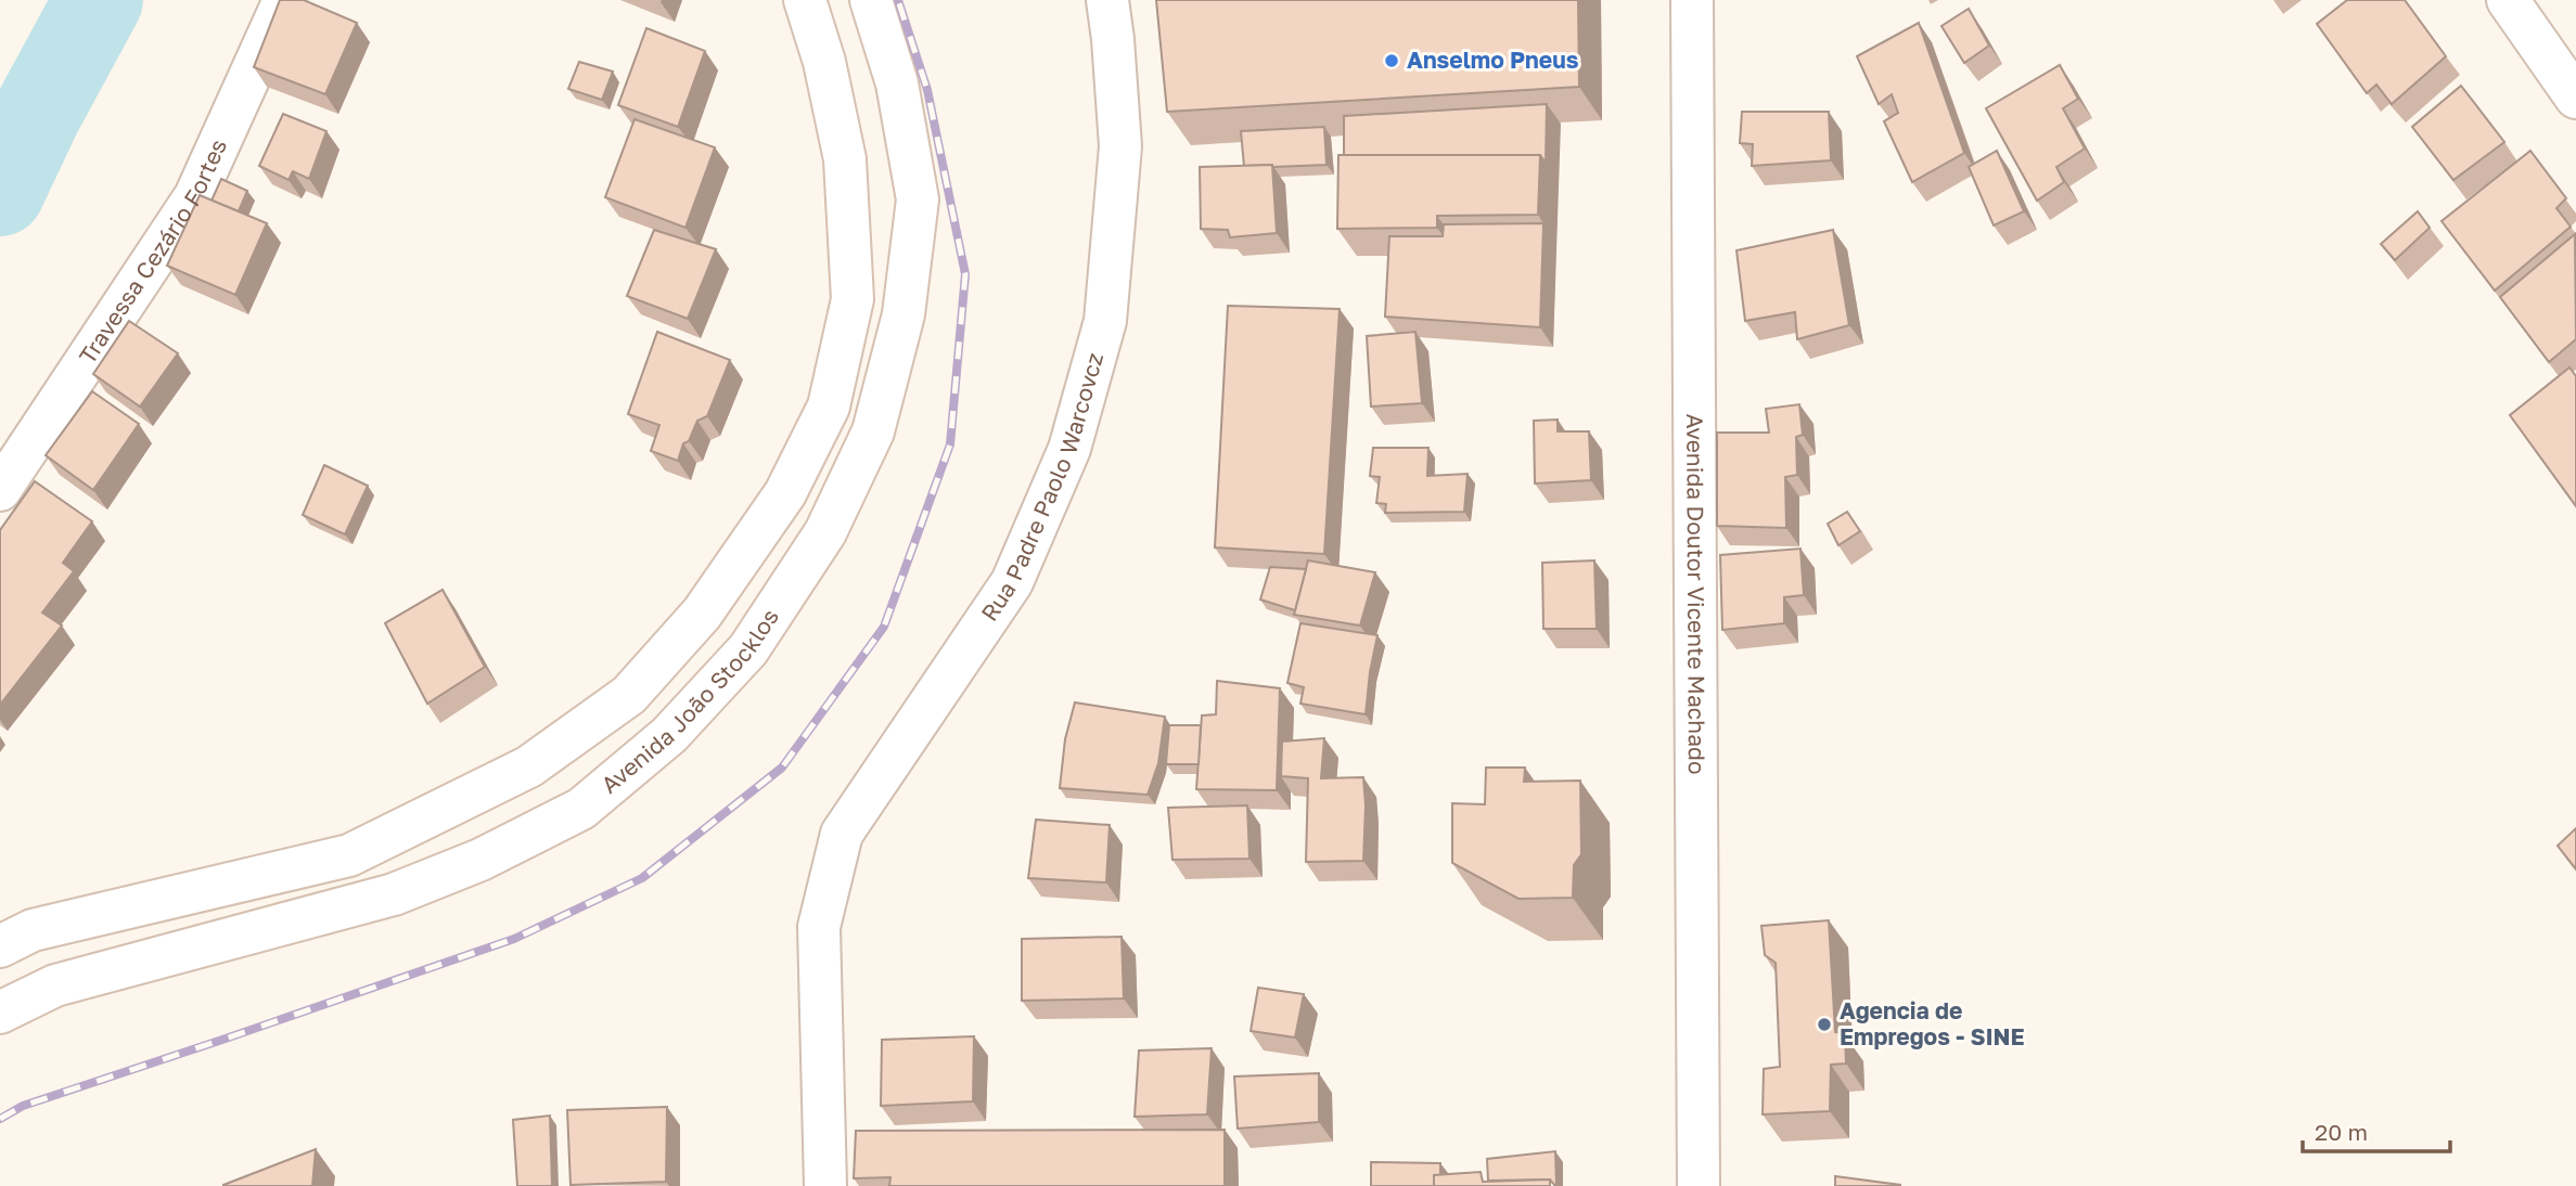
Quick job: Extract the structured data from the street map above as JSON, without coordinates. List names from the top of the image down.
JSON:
{
  "streets": {
    "street": [
      "Travessa Cezário Fortes",
      "Rua Padre Paolo Warcovcz",
      "Avenida Doutor Vicente Machado",
      "Avenida João Stocklos"
    ]
  },
  "places": ["Anselmo Pneus", "Agencia de Empregos - SINE"],
  "scale_bar": "20 m"
}
